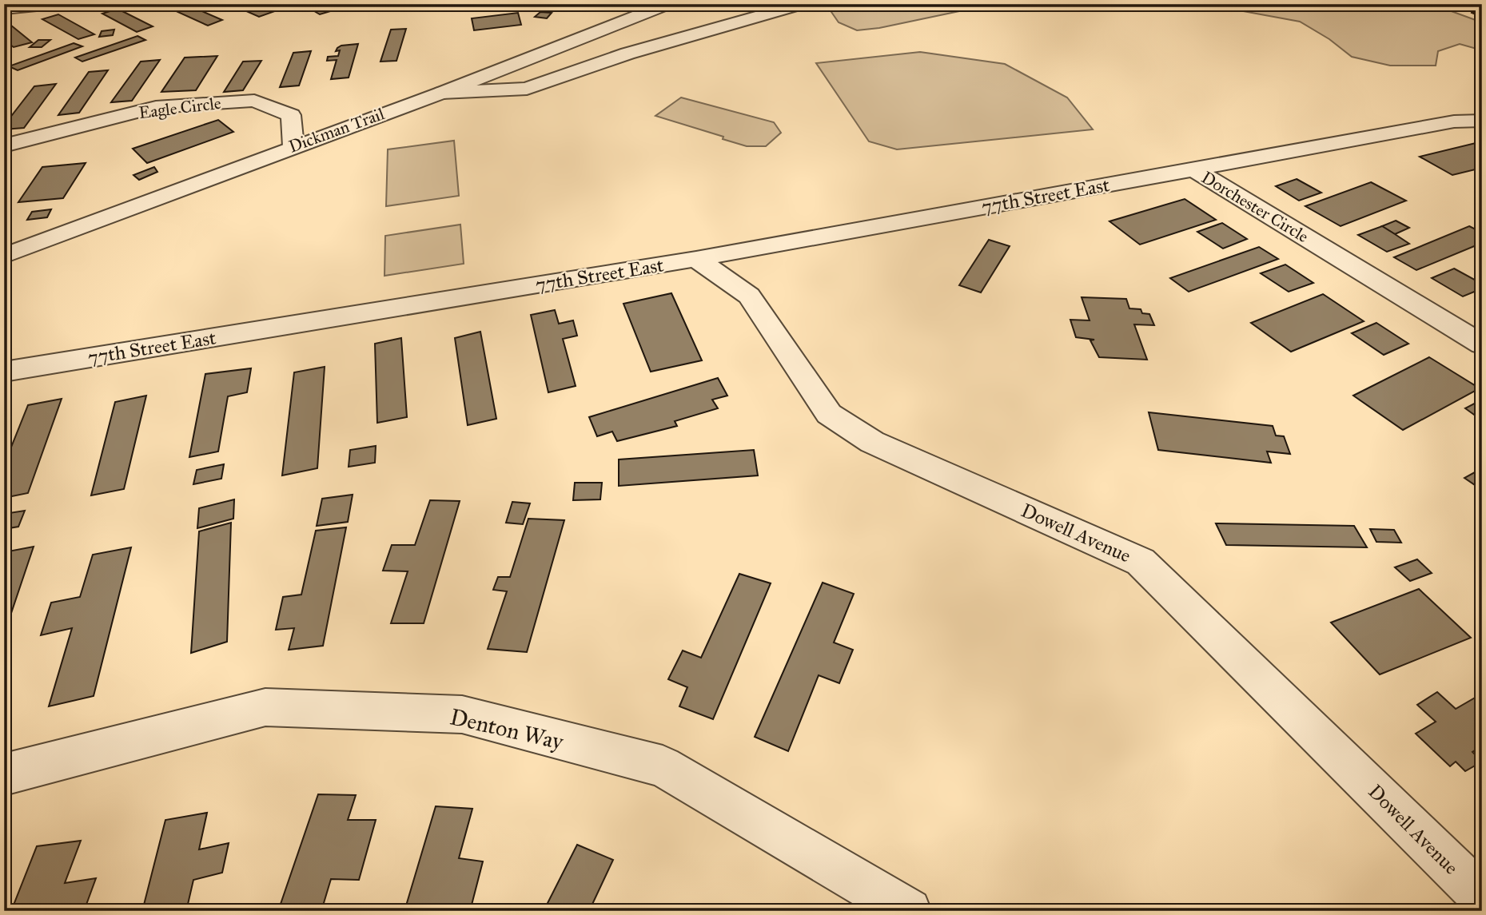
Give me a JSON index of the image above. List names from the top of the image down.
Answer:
{
  "streets": {
    "street": [
      "Eagle Circle",
      "Dickman Trail",
      "77th Street East",
      "Dorchester Circle",
      "Dowell Avenue",
      "Denton Way"
    ]
  },
  "crossings": [
    ["Eagle Circle", "Dickman Trail"],
    ["77th Street East", "Dorchester Circle"],
    ["77th Street East", "Dowell Avenue"]
  ]
}
